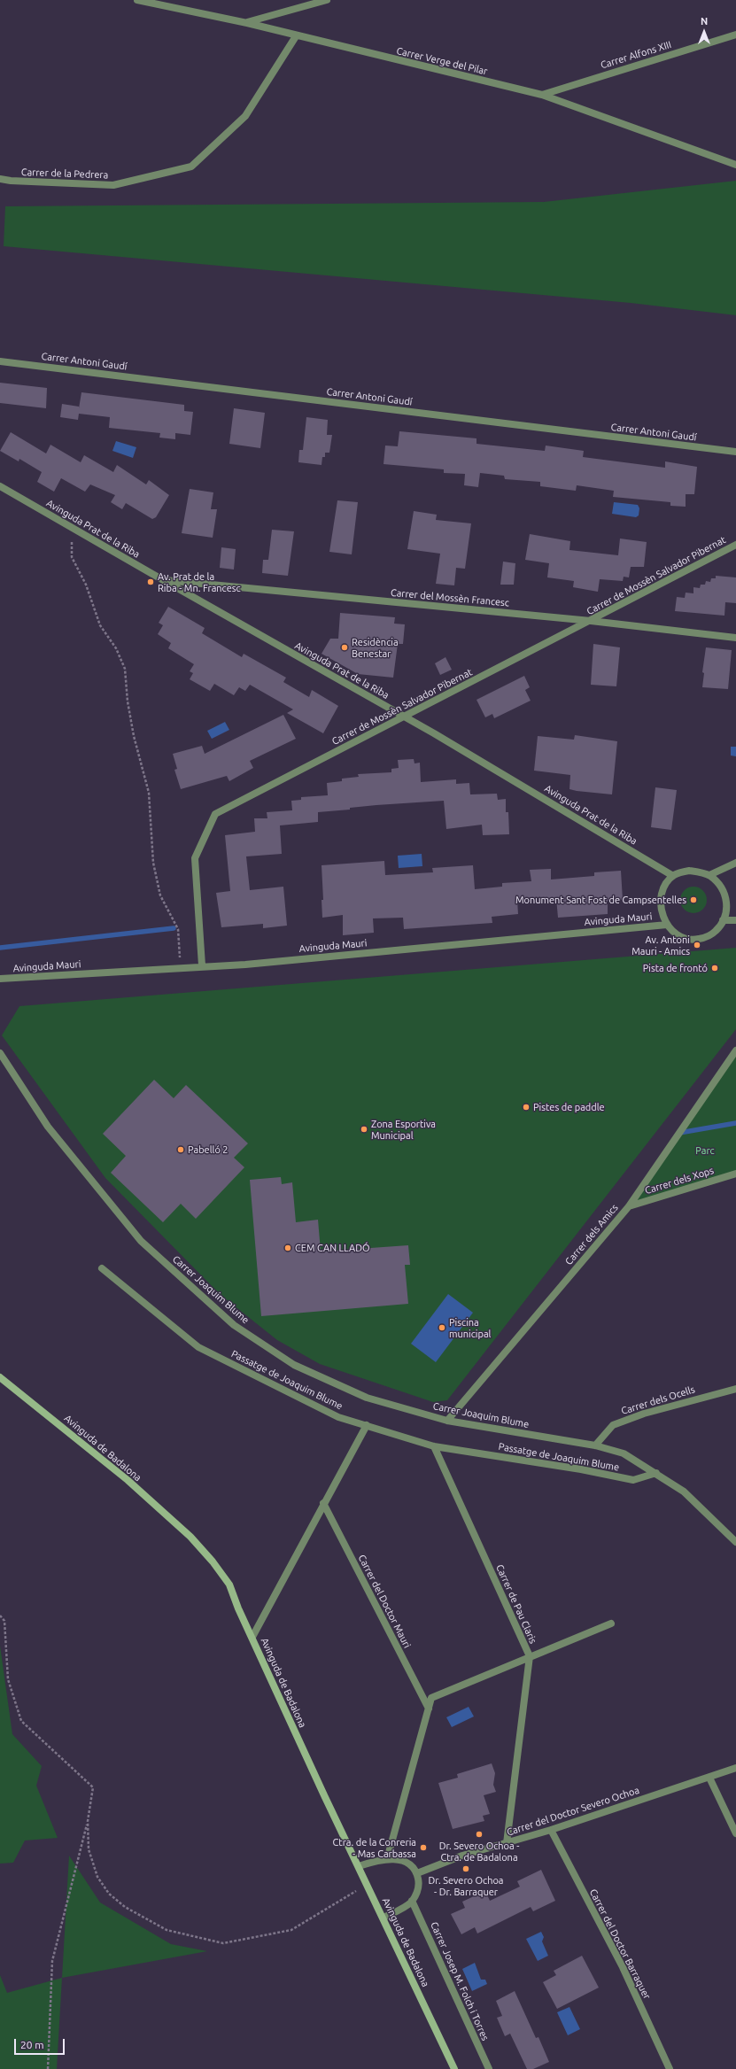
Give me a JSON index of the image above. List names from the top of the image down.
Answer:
{
  "streets": {
    "street": [
      "Carrer Alfons XIII",
      "Carrer Verge del Pilar",
      "Carrer de la Pedrera",
      "Carrer Antoni Gaudí",
      "Avinguda Prat de la Riba",
      "Carrer de Mossèn Salvador Pibernat",
      "Carrer del Mossèn Francesc",
      "Avinguda Mauri",
      "Carrer dels Xops",
      "Carrer dels Amics",
      "Carrer Joaquim Blume",
      "Passatge de Joaquim Blume",
      "Carrer dels Ocells",
      "Avinguda de Badalona",
      "Carrer del Doctor Mauri",
      "Carrer de Pau Claris",
      "Carrer del Doctor Severo Ochoa",
      "Carrer del Doctor Barraquer",
      "Carrer Josep M. Folch i Torres"
    ]
  },
  "crossings": [
    ["Carrer Alfons XIII", "Carrer Verge del Pilar"],
    ["Carrer Verge del Pilar", "Carrer de la Pedrera"],
    ["Avinguda Prat de la Riba", "Carrer de Mossèn Salvador Pibernat"],
    ["Avinguda Prat de la Riba", "Carrer del Mossèn Francesc"],
    ["Avinguda Prat de la Riba", "Avinguda Mauri"],
    ["Carrer de Mossèn Salvador Pibernat", "Carrer del Mossèn Francesc"],
    ["Carrer de Mossèn Salvador Pibernat", "Avinguda Mauri"],
    ["Carrer dels Xops", "Carrer dels Amics"],
    ["Carrer dels Amics", "Carrer Joaquim Blume"],
    ["Carrer Joaquim Blume", "Passatge de Joaquim Blume"],
    ["Carrer Joaquim Blume", "Carrer dels Ocells"],
    ["Passatge de Joaquim Blume", "Carrer de Pau Claris"],
    ["Carrer de Pau Claris", "Carrer del Doctor Severo Ochoa"],
    ["Carrer del Doctor Severo Ochoa", "Carrer del Doctor Barraquer"]
  ],
  "parks": ["Parc"],
  "places": [
    "Av. Prat de la Riba - Mn. Francesc",
    "Residència Benestar",
    "Monument Sant Fost de Campsentelles",
    "Av. Antoni Mauri - Amics",
    "Pista de frontó",
    "Pistes de paddle",
    "Zona Esportiva Municipal",
    "Pabelló 2",
    "CEM CAN LLADÓ",
    "Piscina municipal",
    "Dr. Severo Ochoa - Ctra. de Badalona",
    "Ctra. de la Conreria - Mas Carbassa",
    "Dr. Severo Ochoa - Dr. Barraquer"
  ],
  "scale_bar": "20 m",
  "north": "top"
}
